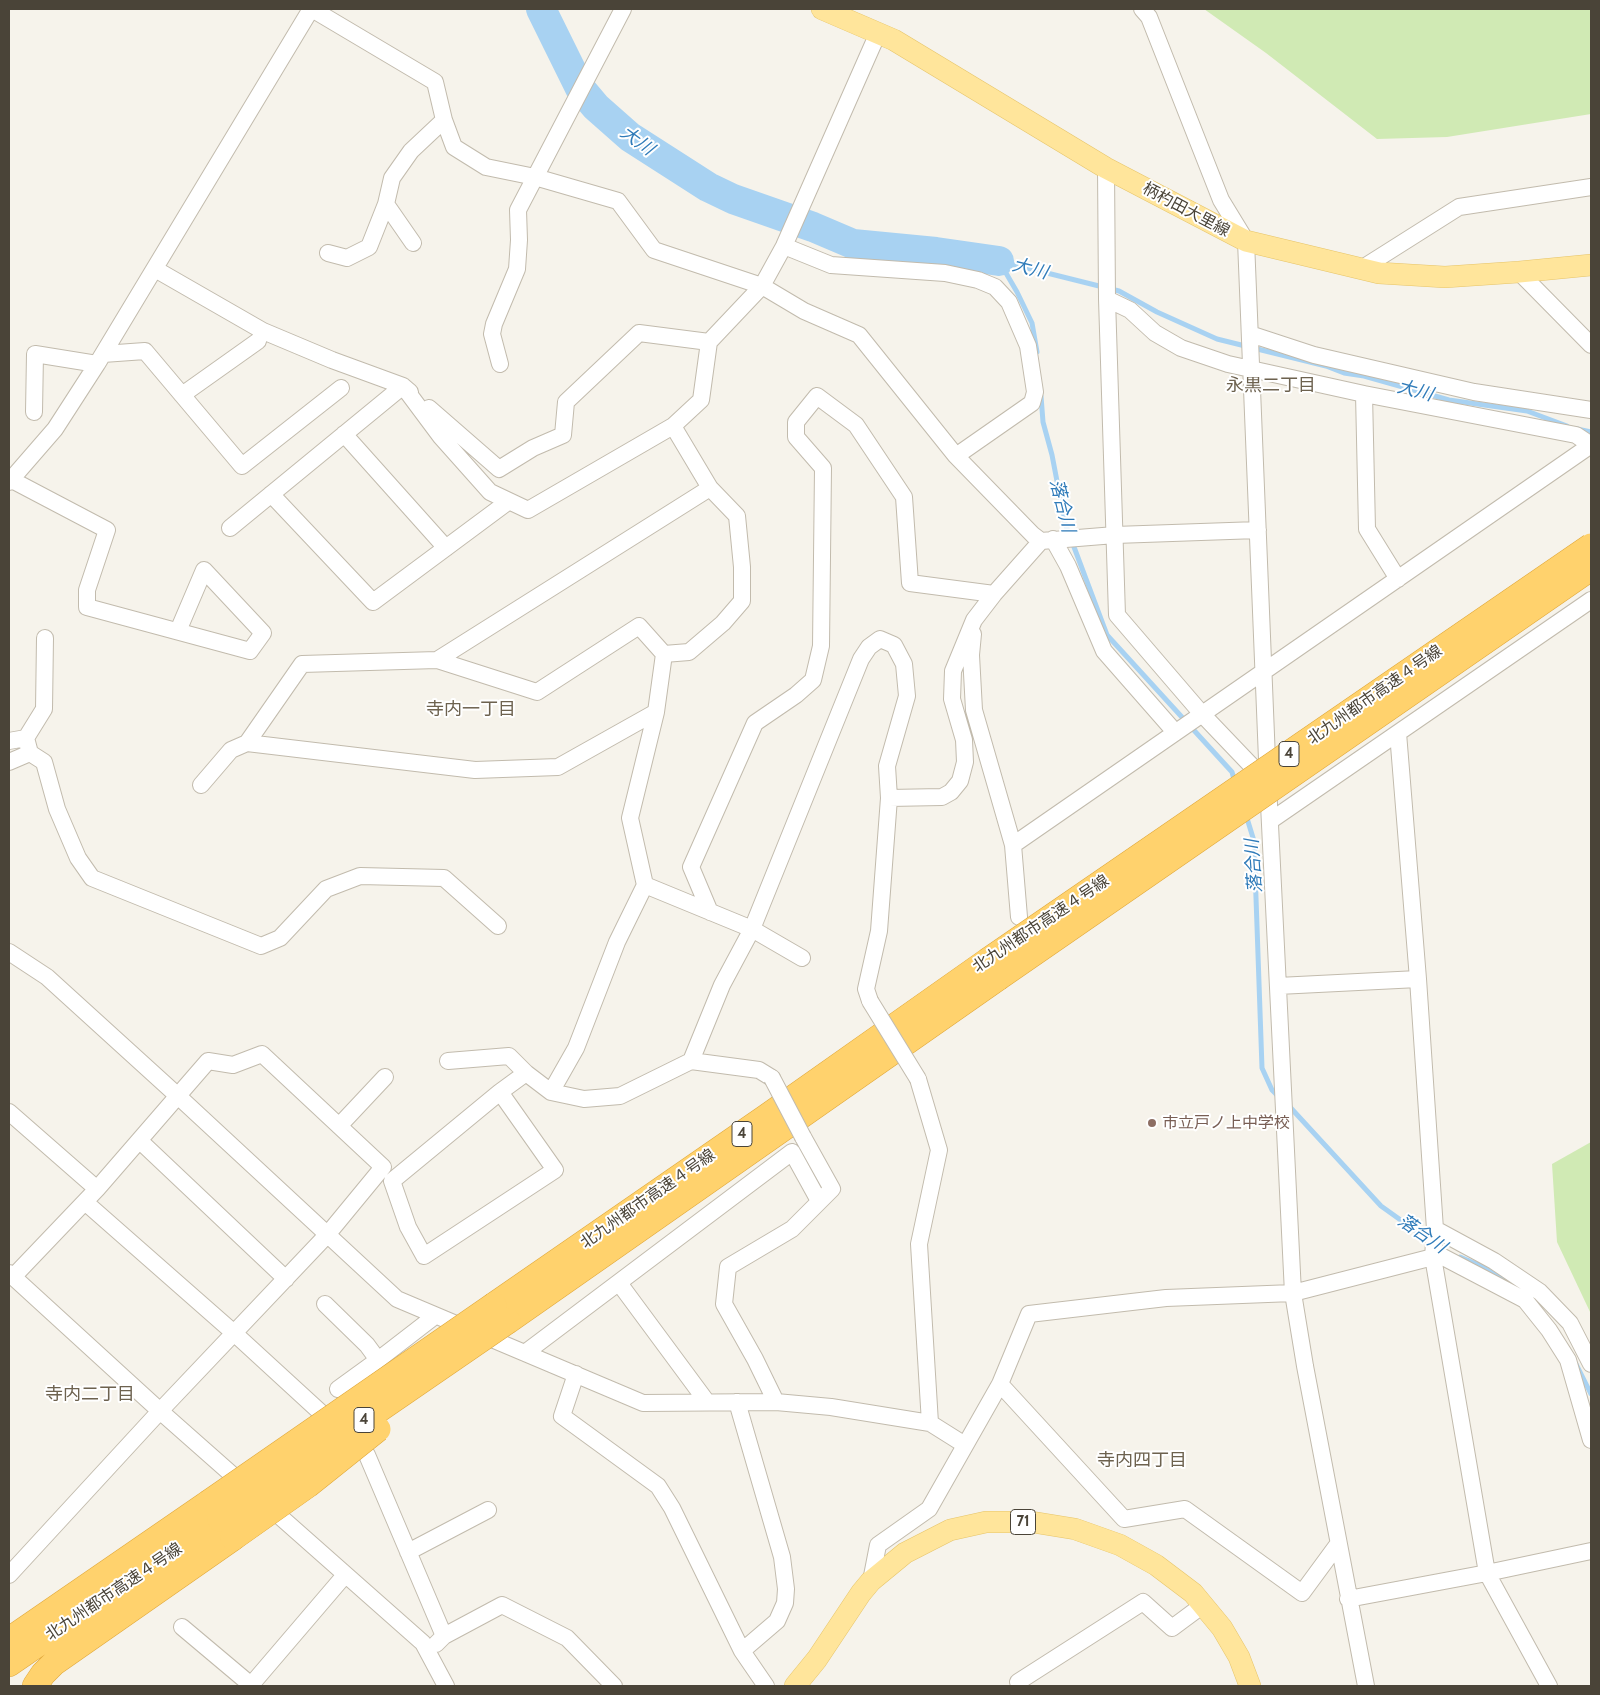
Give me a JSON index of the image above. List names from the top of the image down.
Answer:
{
  "streets": {
    "highway": ["北九州都市高速４号線", "4"],
    "main road": ["柄杓田大里線", "71"]
  },
  "crossings": [
    ["北九州都市高速４号線", "4"]
  ],
  "districts": [
    "永黒二丁目",
    "寺内一丁目",
    "寺内二丁目",
    "寺内四丁目"
  ],
  "water": ["大川", "落合川"],
  "places": ["市立戸ノ上中学校"]
}
